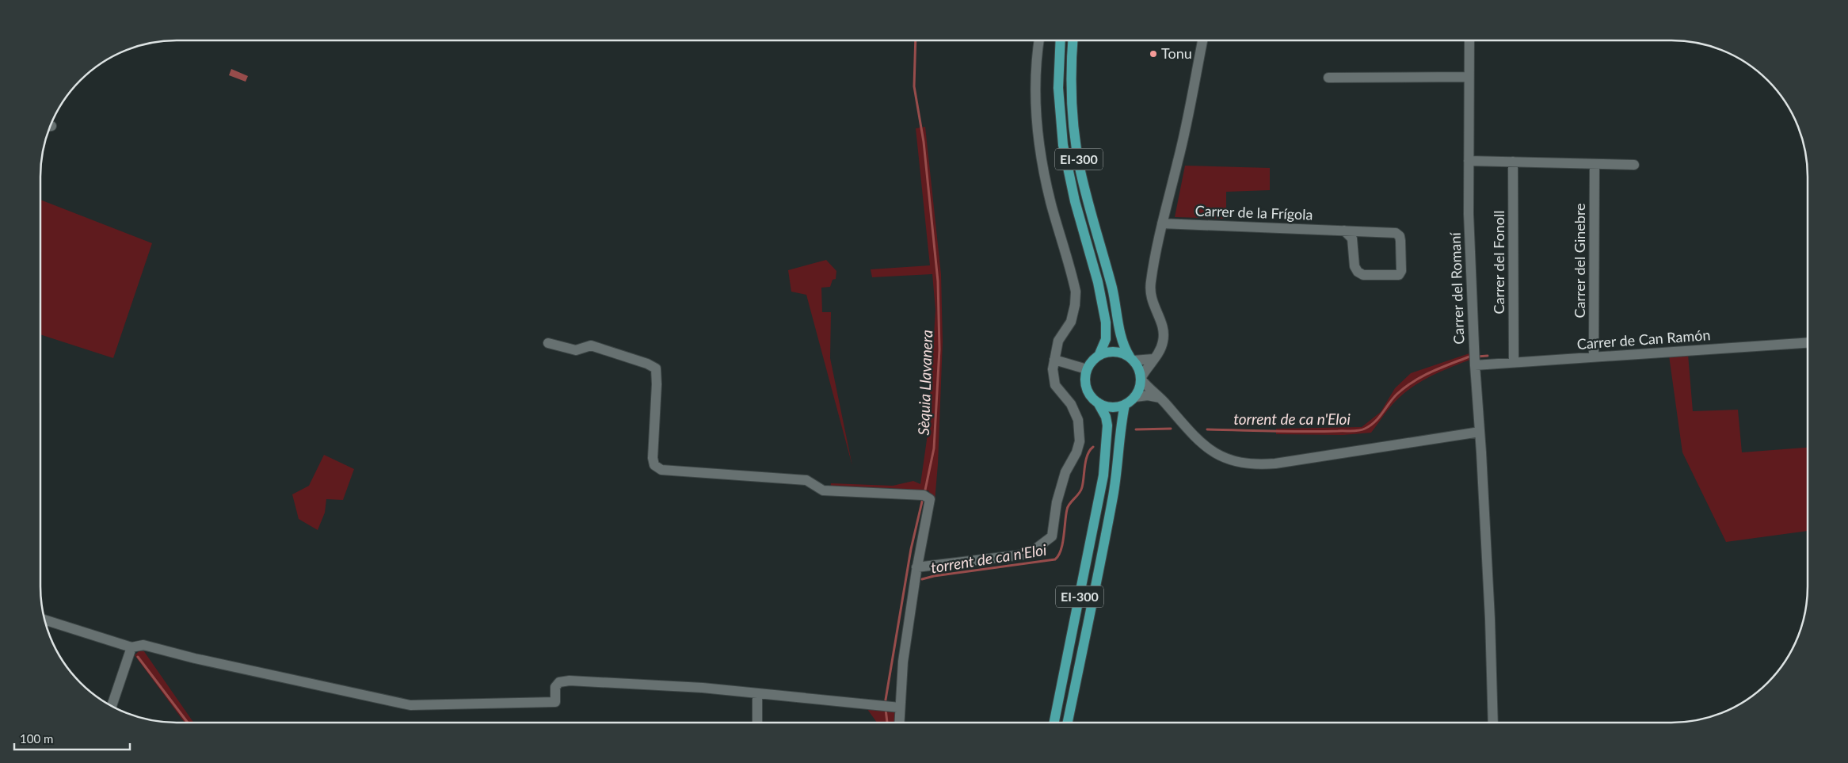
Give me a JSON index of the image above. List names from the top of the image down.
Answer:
{
  "streets": {
    "main road": ["EI-300"],
    "street": [
      "Carrer de la Frígola",
      "Carrer del Ginebre",
      "Carrer del Fonoll",
      "Carrer del Romaní",
      "Carrer de Can Ramón"
    ]
  },
  "crossings": [
    ["Carrer del Ginebre", "Carrer de Can Ramón"],
    ["Carrer del Fonoll", "Carrer de Can Ramón"],
    ["Carrer del Romaní", "Carrer de Can Ramón"]
  ],
  "water": ["Sèquia Llavanera", "torrent de ca n'Eloi"],
  "places": ["Tonu"],
  "scale_bar": "100 m"
}
